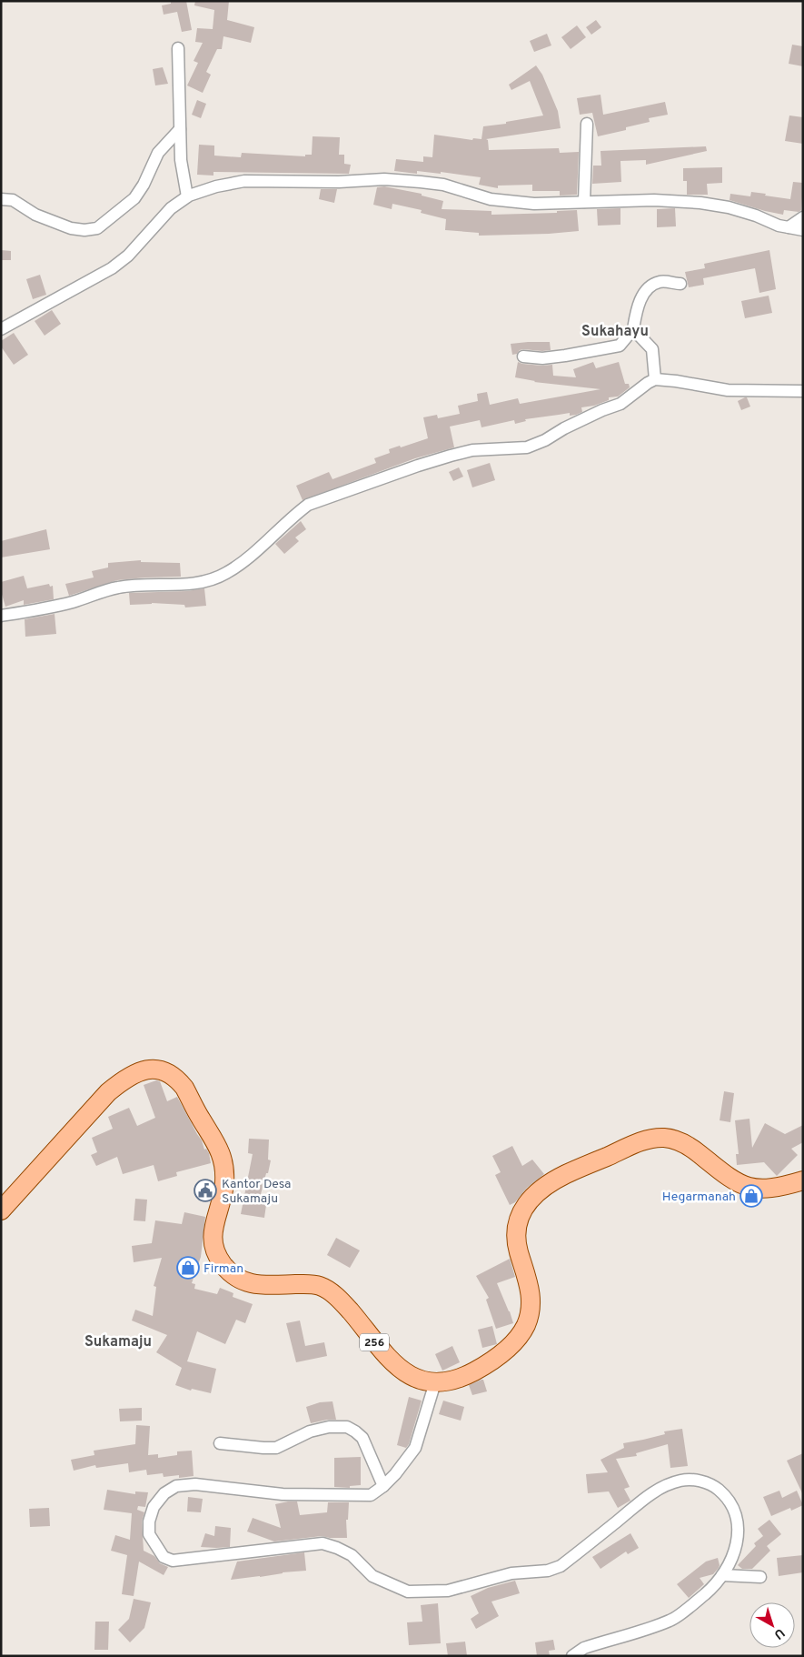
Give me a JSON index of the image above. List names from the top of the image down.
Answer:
{
  "streets": {
    "main road": ["256"]
  },
  "districts": ["Sukahayu", "Sukamaju"],
  "places": {
    "public building": ["Kantor Desa Sukamaju"],
    "shop": ["Hegarmanah", "Firman"]
  },
  "north": "bottom right"
}
